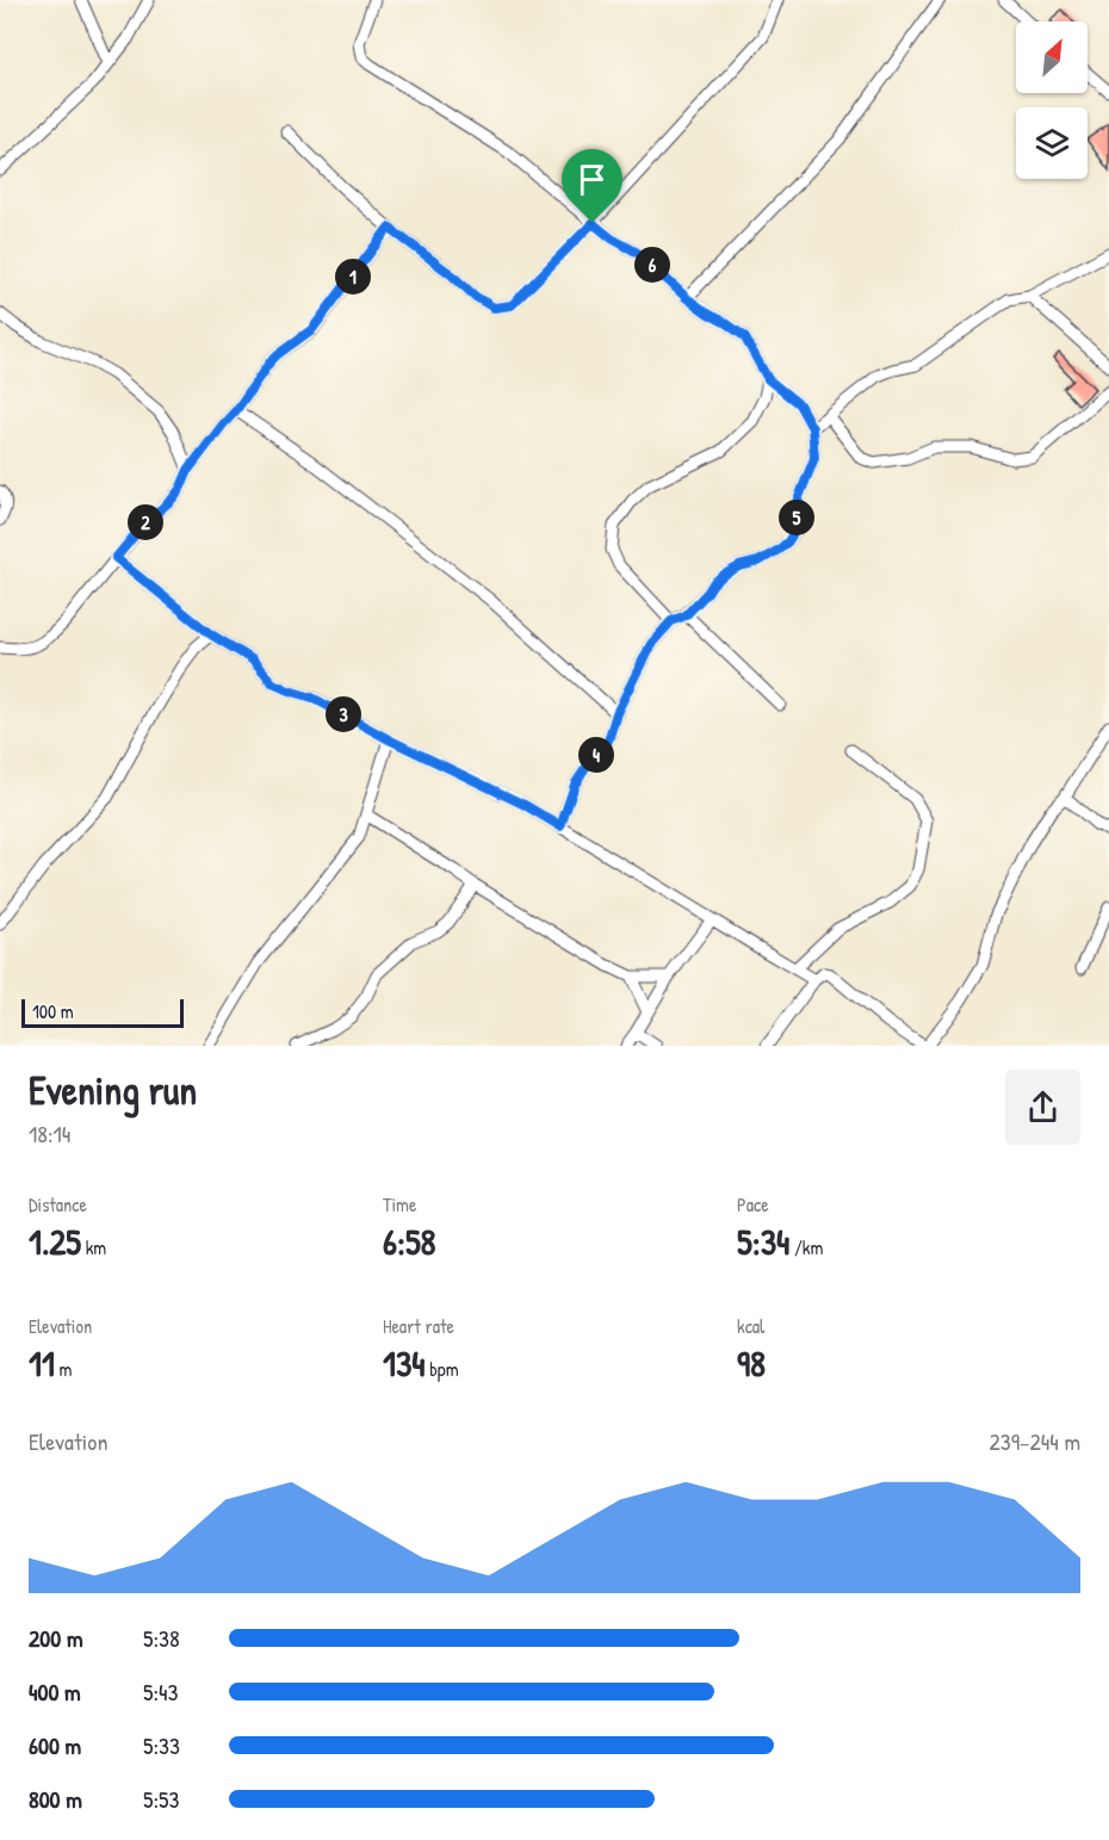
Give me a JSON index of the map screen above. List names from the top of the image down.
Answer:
{
  "scale_bar": "100 m",
  "north": "top right",
  "page": {
    "pins": [
      "6",
      "1",
      "5",
      "2",
      "3",
      "4"
    ],
    "scale": "100 m",
    "heading": ["Evening run", "18:14"],
    "stats": [
      ["Distance", "1.25 km"],
      ["Time", "6:58"],
      ["Pace", "5:34 /km"],
      ["Elevation", "11 m"],
      ["Heart rate", "134 bpm"],
      ["kcal", "98"]
    ],
    "chart": ["Elevation", "239–244 m"],
    "list": [
      {
        "name": "200 m",
        "note": "5:38"
      },
      {
        "name": "400 m",
        "note": "5:43"
      },
      {
        "name": "600 m",
        "note": "5:33"
      },
      {
        "name": "800 m",
        "note": "5:53"
      }
    ]
  }
}
